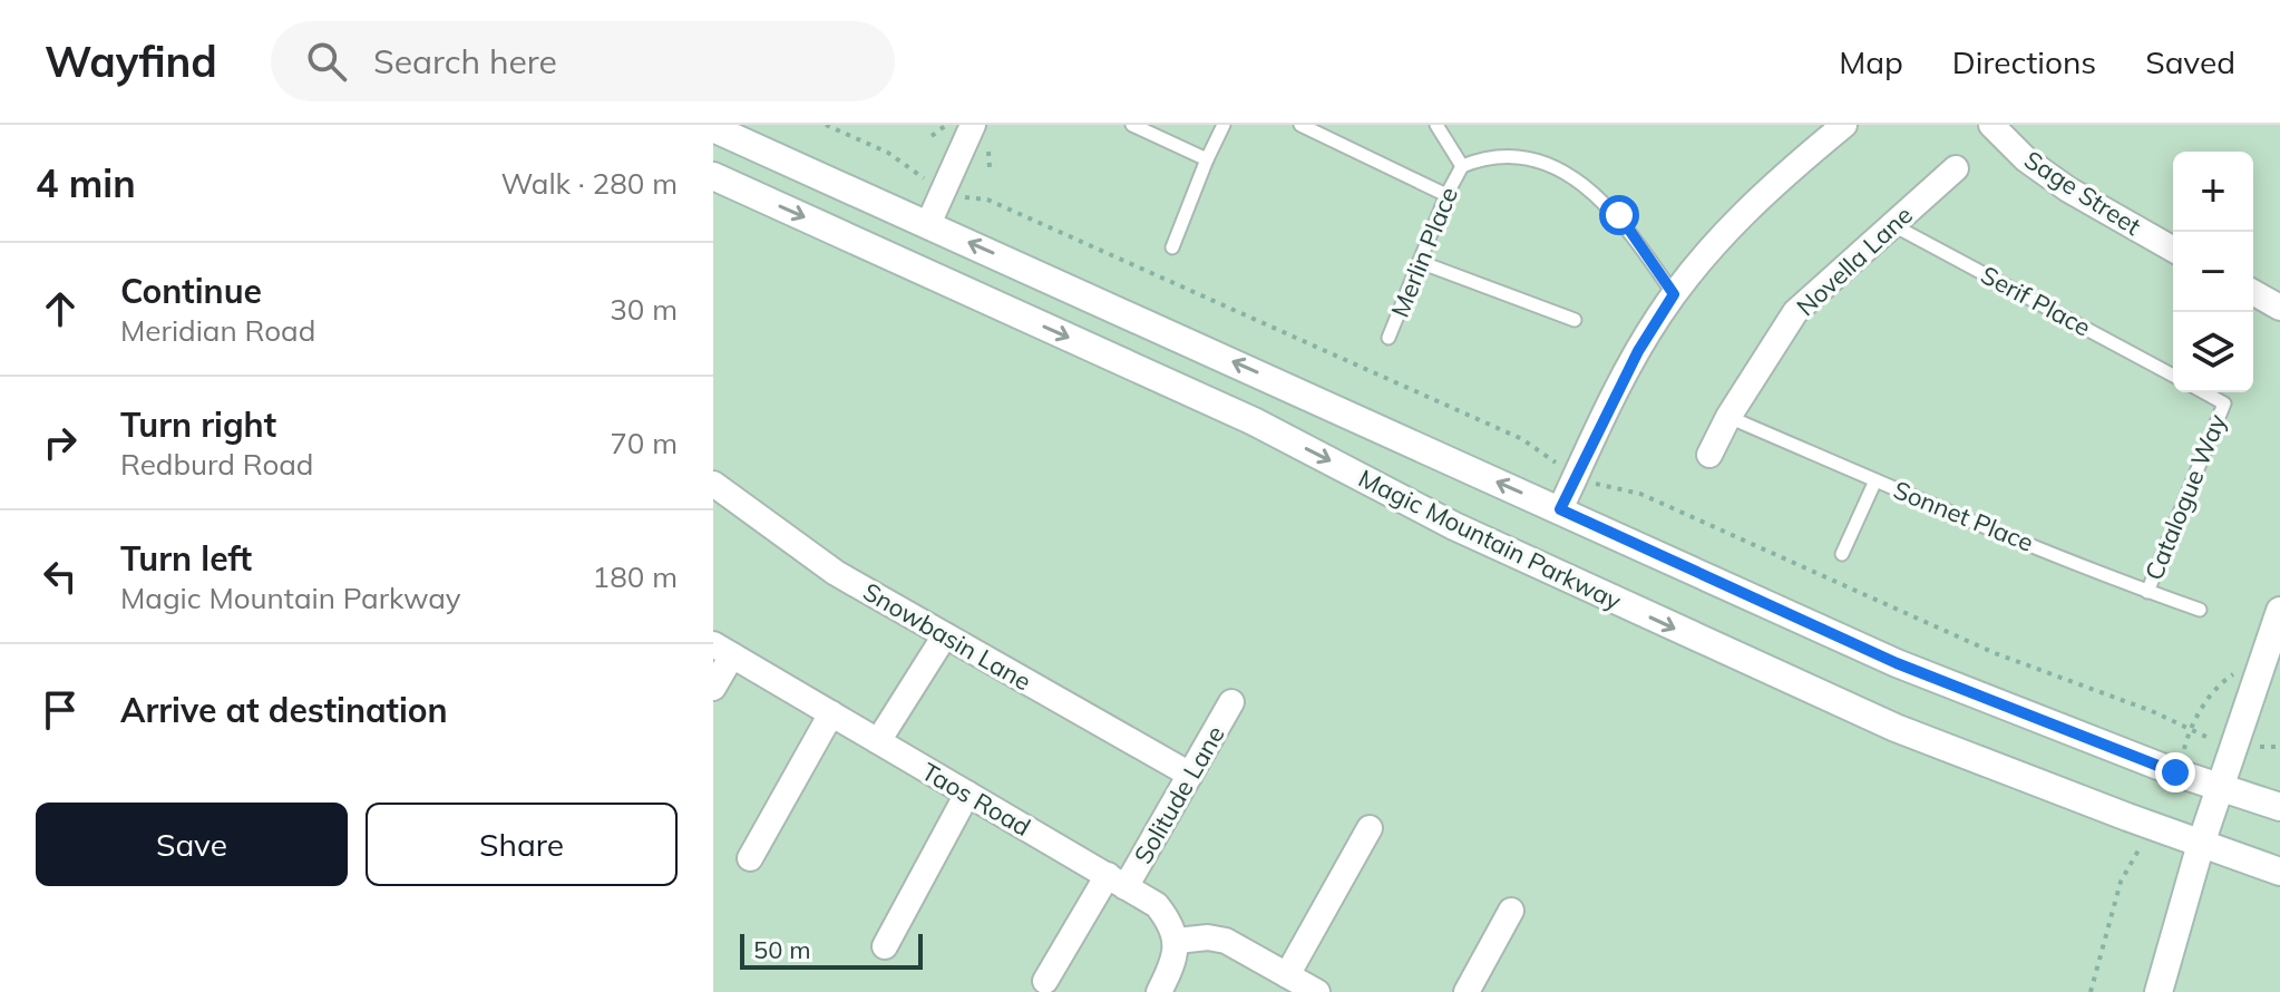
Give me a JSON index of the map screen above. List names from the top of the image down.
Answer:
{
  "streets": {
    "street": [
      "Sage Street",
      "Novella Lane",
      "Magic Mountain Parkway",
      "Snowbasin Lane",
      "Solitude Lane",
      "Taos Road"
    ],
    "lane": [
      "Merlin Place",
      "Serif Place",
      "Catalogue Way",
      "Sonnet Place"
    ]
  },
  "crossings": [
    ["Novella Lane", "Serif Place"],
    ["Novella Lane", "Sonnet Place"],
    ["Catalogue Way", "Sonnet Place"],
    ["Snowbasin Lane", "Solitude Lane"],
    ["Solitude Lane", "Taos Road"]
  ],
  "scale_bar": "50 m",
  "page": {
    "header": "Wayfind",
    "search": "Search here",
    "nav": ["Map", "Directions", "Saved"],
    "heading": ["4 min", "Walk · 280 m"],
    "map_buttons": ["+", "−"],
    "list": [
      ["Continue", "Meridian Road", "30 m"],
      ["Turn right", "Redburd Road", "70 m"],
      ["Turn left", "Magic Mountain Parkway", "180 m"],
      "Arrive at destination"
    ],
    "buttons": ["Save", "Share"],
    "scale": "50 m"
  }
}
